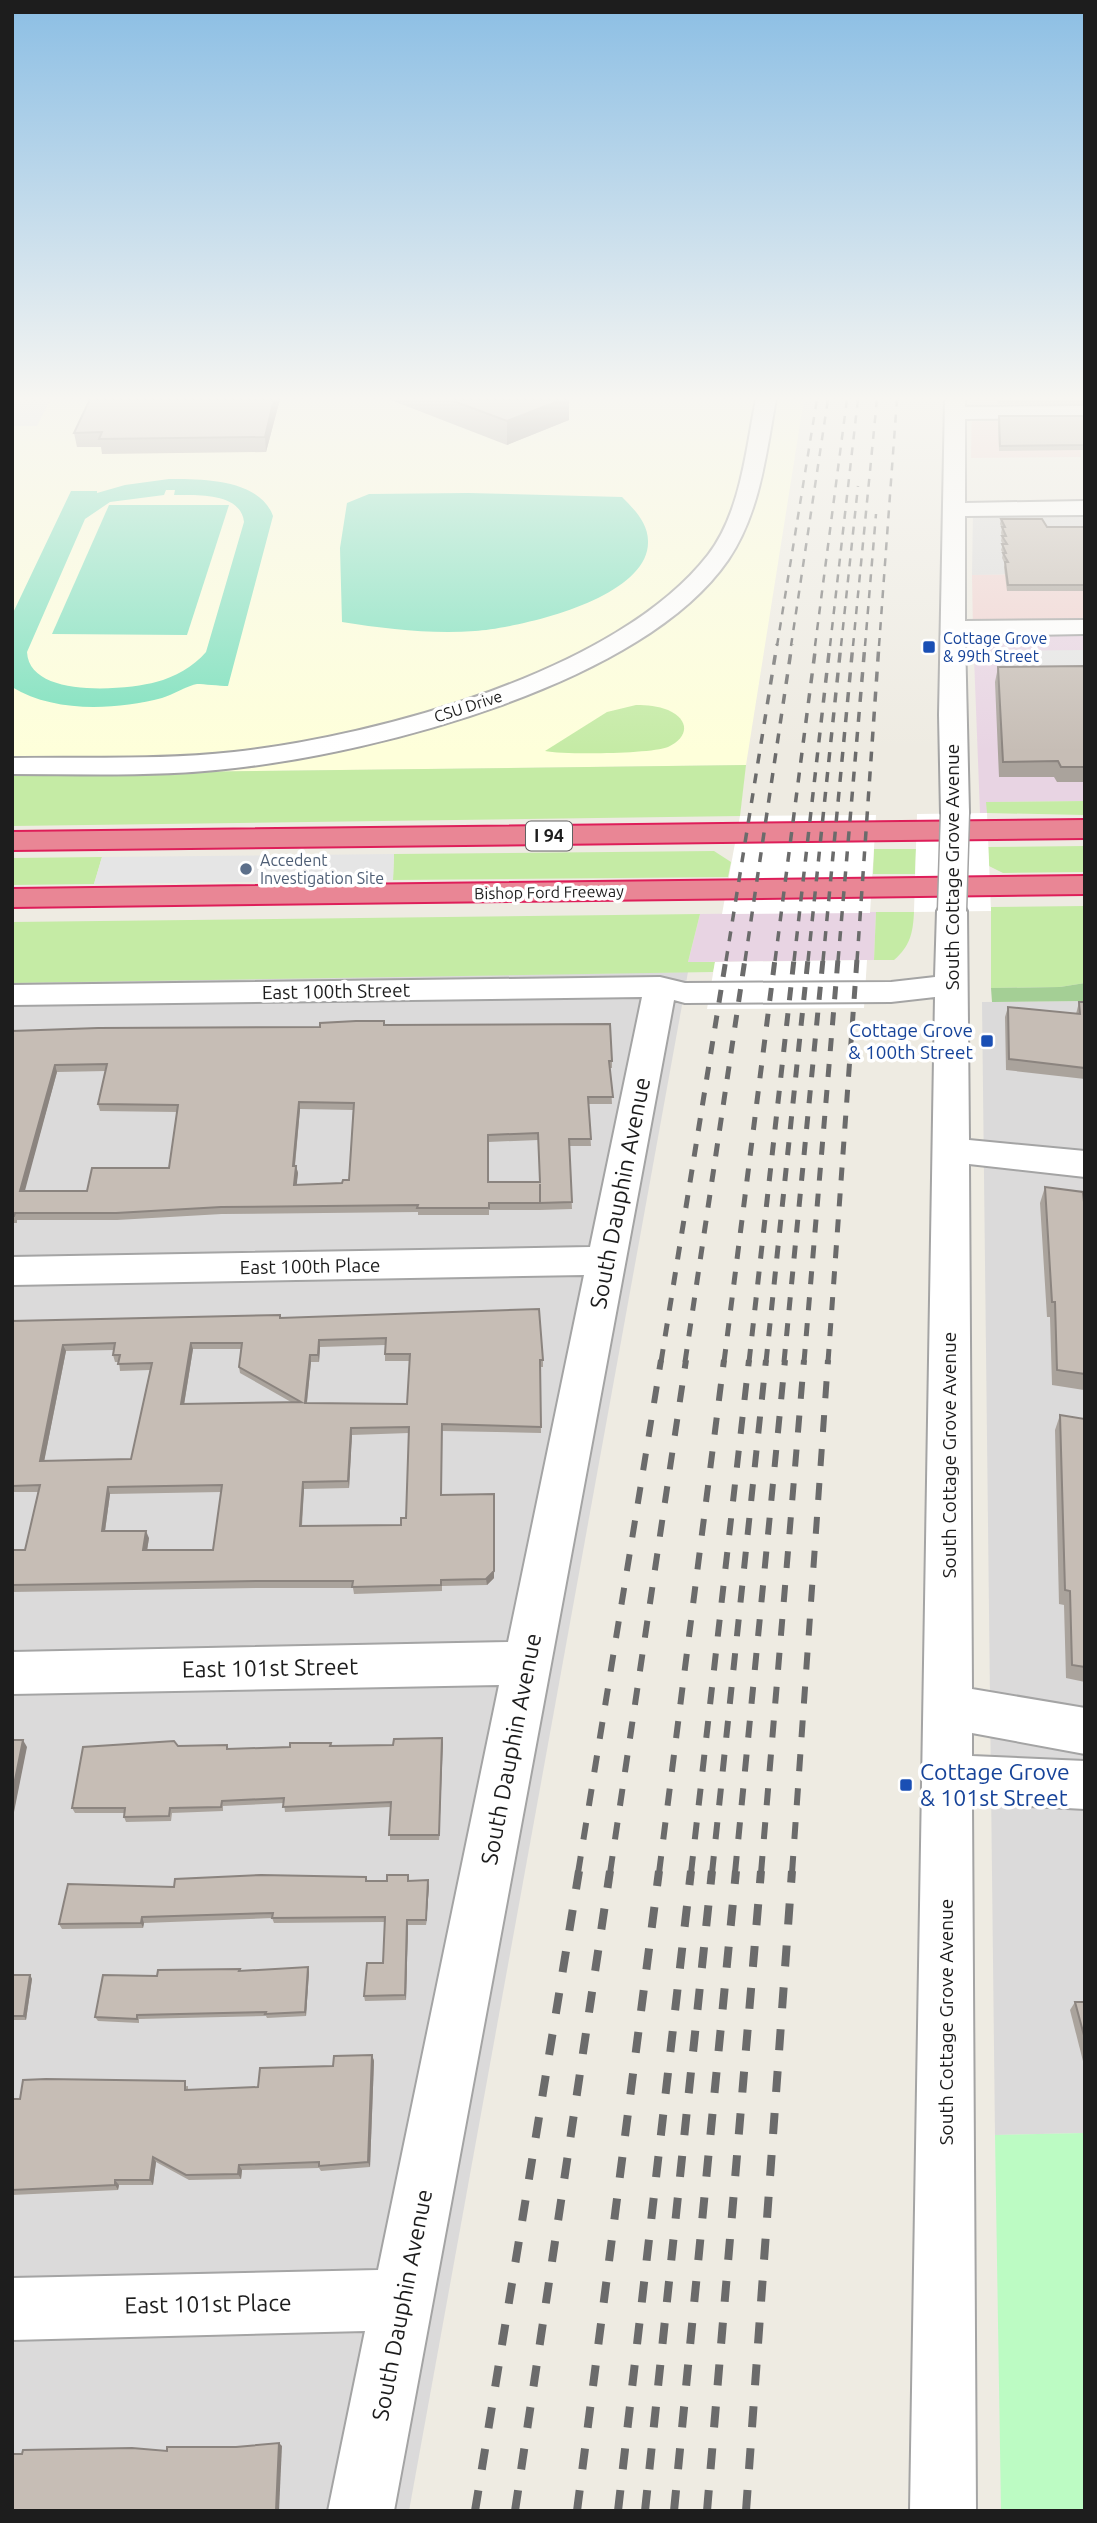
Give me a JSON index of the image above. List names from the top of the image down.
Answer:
{
  "streets": {
    "highway": ["I 94", "Bishop Ford Freeway"],
    "street": [
      "CSU Drive",
      "South Cottage Grove Avenue",
      "East 100th Street",
      "South Dauphin Avenue",
      "East 100th Place",
      "East 101st Street",
      "East 101st Place"
    ]
  },
  "crossings": [
    ["South Cottage Grove Avenue", "East 100th Street"],
    ["East 100th Street", "South Dauphin Avenue"],
    ["South Dauphin Avenue", "East 100th Place"],
    ["South Dauphin Avenue", "East 101st Street"],
    ["South Dauphin Avenue", "East 101st Place"]
  ],
  "places": {
    "transit": ["Cottage Grove & 99th Street", "Cottage Grove & 100th Street", "Cottage Grove & 101st Street"],
    "other": ["Accedent Investigation Site"]
  }
}
